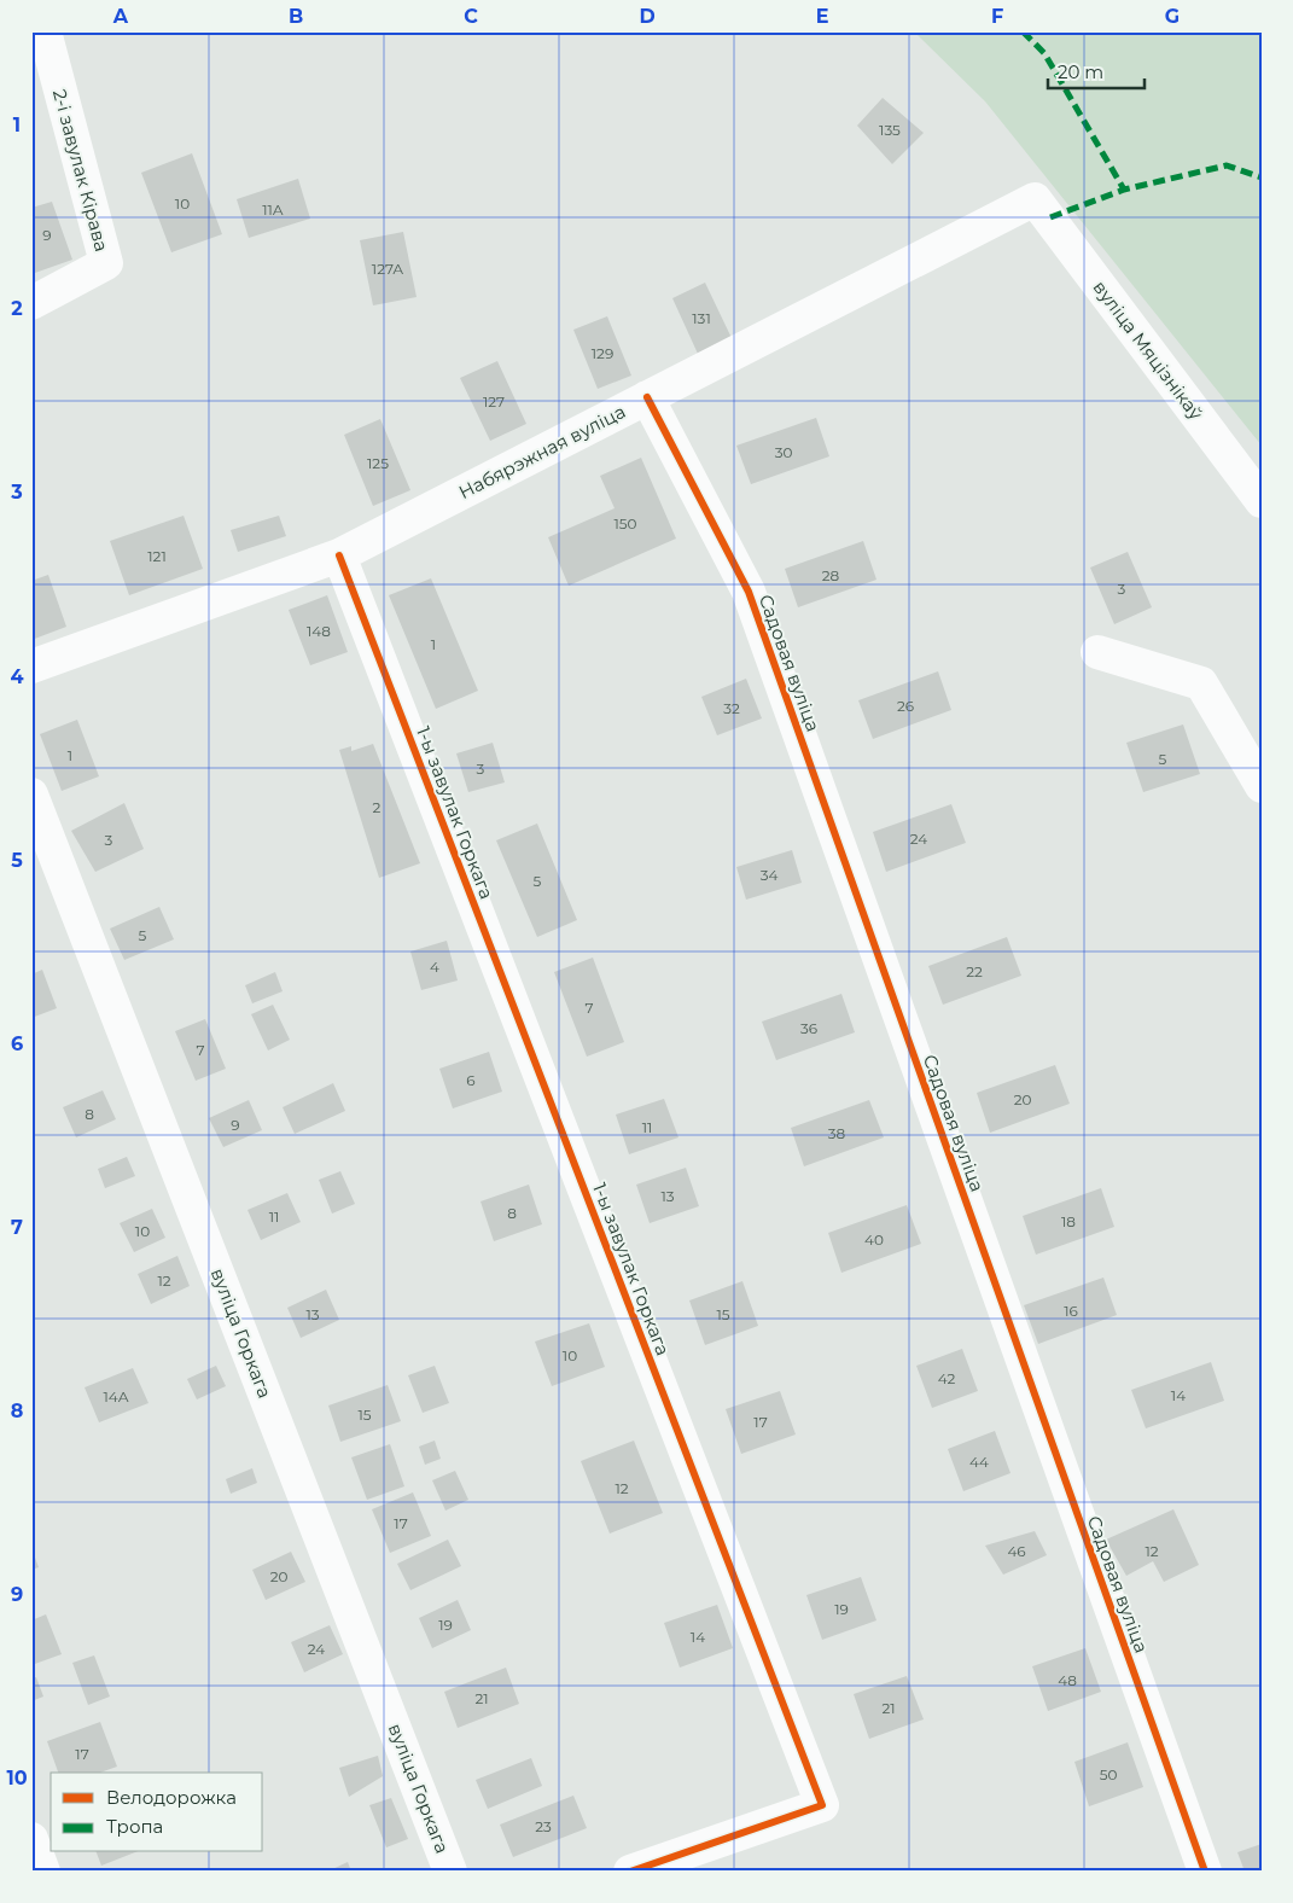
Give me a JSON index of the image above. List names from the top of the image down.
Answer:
{
  "streets": {
    "street": [
      "2-і завулак Кірава",
      "вуліца Мяцізнікаў",
      "Набярэжная вуліца",
      "Садовая вуліца",
      "1-ы завулак Горкага",
      "вуліца Горкага"
    ]
  },
  "crossings": [
    ["вуліца Мяцізнікаў", "Набярэжная вуліца"],
    ["Набярэжная вуліца", "Садовая вуліца"],
    ["Набярэжная вуліца", "1-ы завулак Горкага"]
  ],
  "house_numbers": [
    "135",
    "10",
    "11А",
    "9",
    "127А",
    "131",
    "129",
    "127",
    "30",
    "125",
    "150",
    "121",
    "28",
    "3",
    "148",
    "1",
    "26",
    "32",
    "1",
    "5",
    "3",
    "2",
    "24",
    "3",
    "34",
    "5",
    "5",
    "4",
    "22",
    "7",
    "36",
    "7",
    "6",
    "20",
    "8",
    "9",
    "11",
    "38",
    "13",
    "8",
    "11",
    "18",
    "10",
    "40",
    "12",
    "16",
    "13",
    "15",
    "10",
    "42",
    "14",
    "14А",
    "15",
    "17",
    "44",
    "12",
    "17",
    "46",
    "12",
    "20",
    "19",
    "19",
    "14",
    "24",
    "48",
    "21",
    "21",
    "17",
    "50",
    "23"
  ],
  "legend": ["Велодорожка", "Тропа"],
  "scale_bar": "20 m",
  "grid": {
    "columns": [
      "A",
      "B",
      "C",
      "D",
      "E",
      "F",
      "G"
    ],
    "rows": [
      "1",
      "2",
      "3",
      "4",
      "5",
      "6",
      "7",
      "8",
      "9",
      "10"
    ]
  }
}
